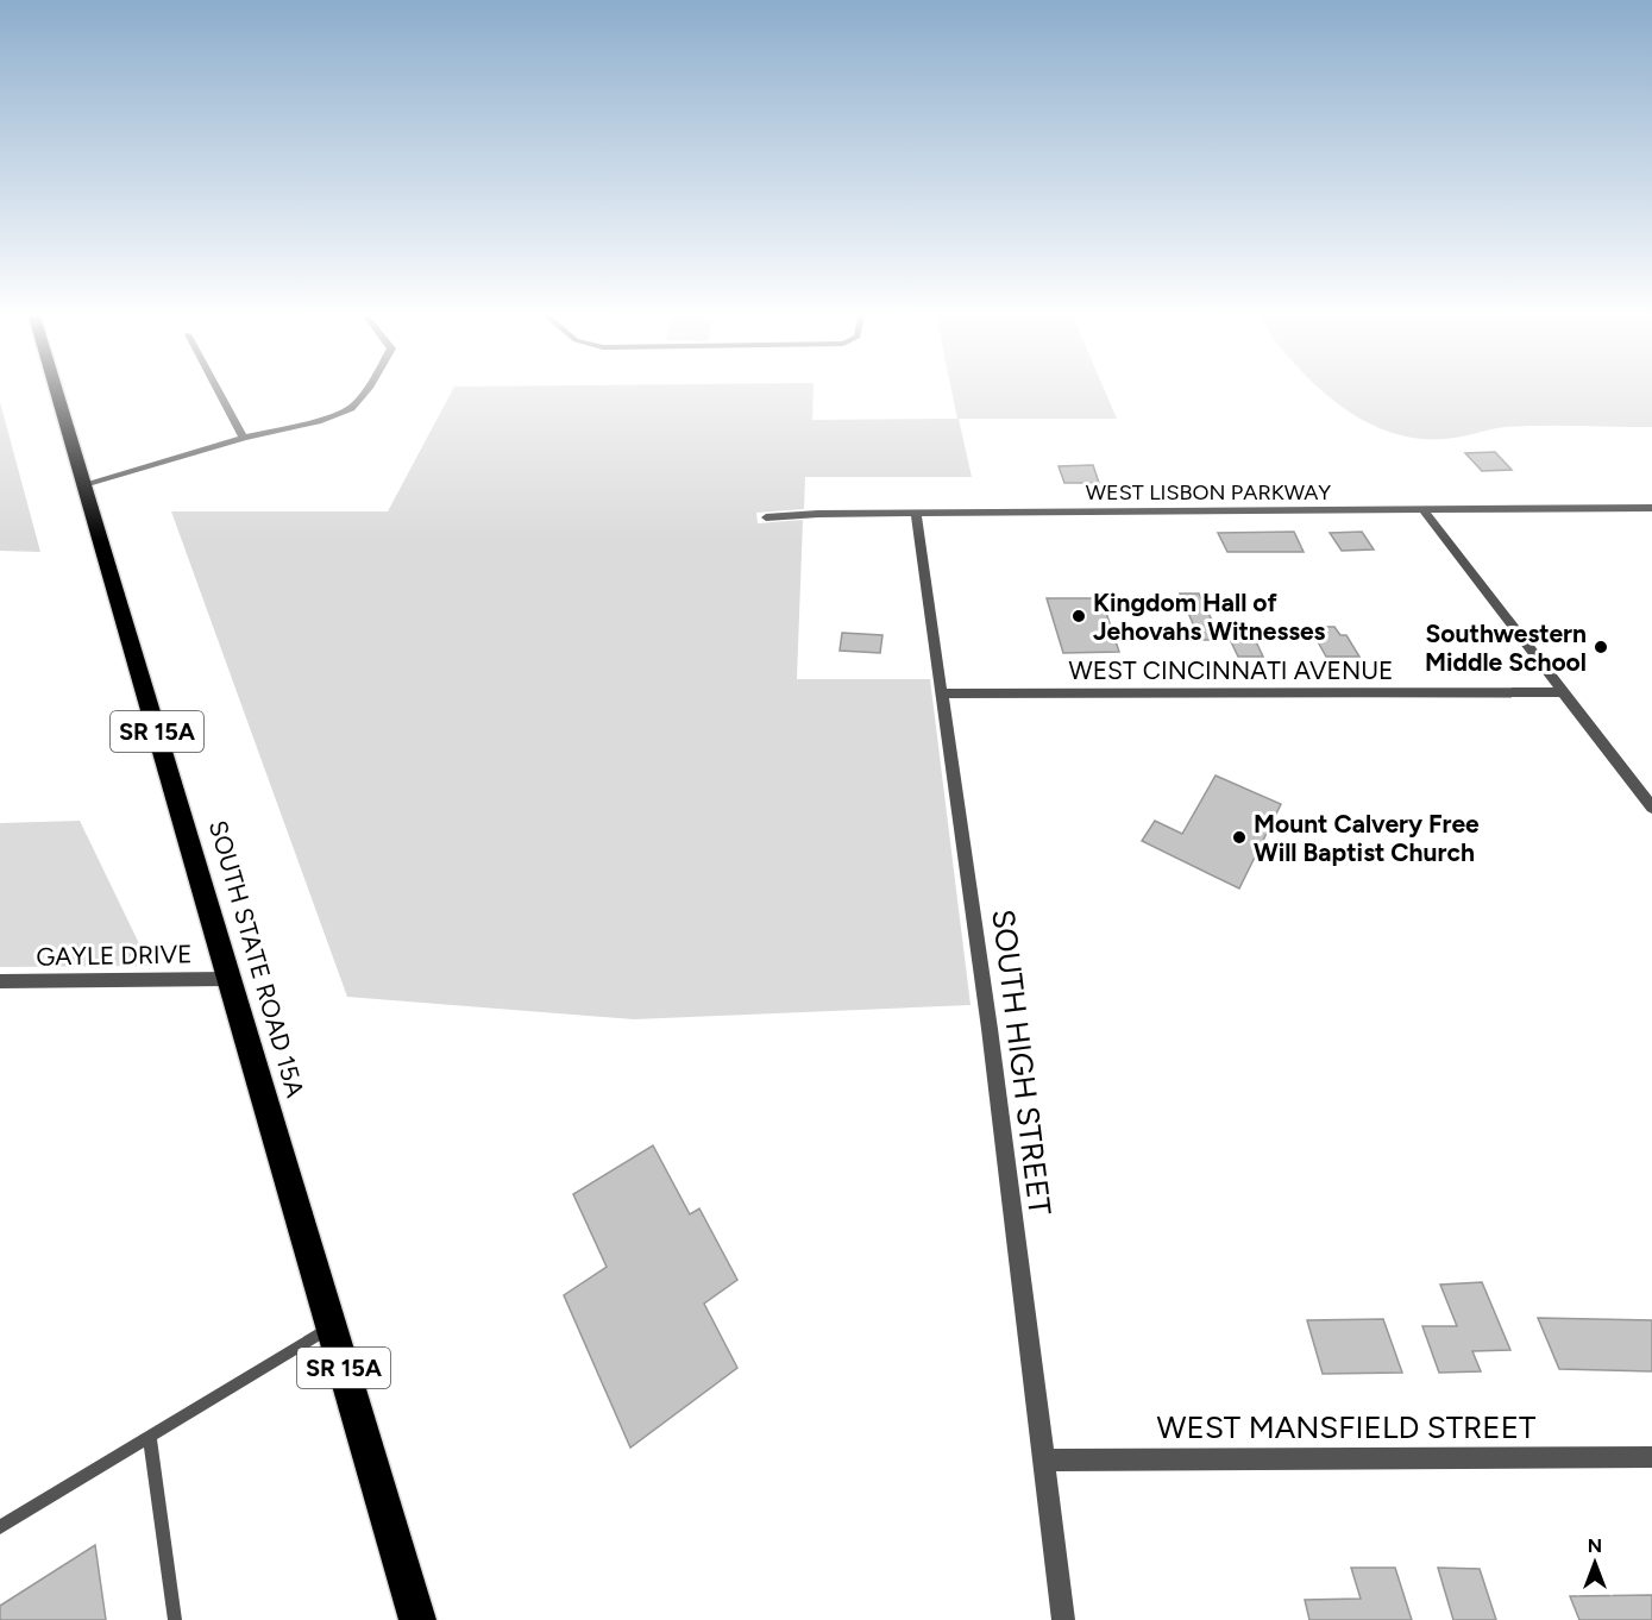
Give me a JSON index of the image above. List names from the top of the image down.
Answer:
{
  "streets": {
    "highway": ["SR 15A", "SOUTH STATE ROAD 15A"],
    "street": [
      "WEST LISBON PARKWAY",
      "WEST CINCINNATI AVENUE",
      "GAYLE DRIVE",
      "SOUTH HIGH STREET",
      "WEST MANSFIELD STREET"
    ]
  },
  "crossings": [
    ["WEST LISBON PARKWAY", "SOUTH HIGH STREET"],
    ["WEST CINCINNATI AVENUE", "SOUTH HIGH STREET"],
    ["GAYLE DRIVE", "SOUTH STATE ROAD 15A"],
    ["SOUTH HIGH STREET", "WEST MANSFIELD STREET"]
  ],
  "places": ["Kingdom Hall of Jehovahs Witnesses", "Southwestern Middle School", "Mount Calvery Free Will Baptist Church"],
  "north": "top"
}
